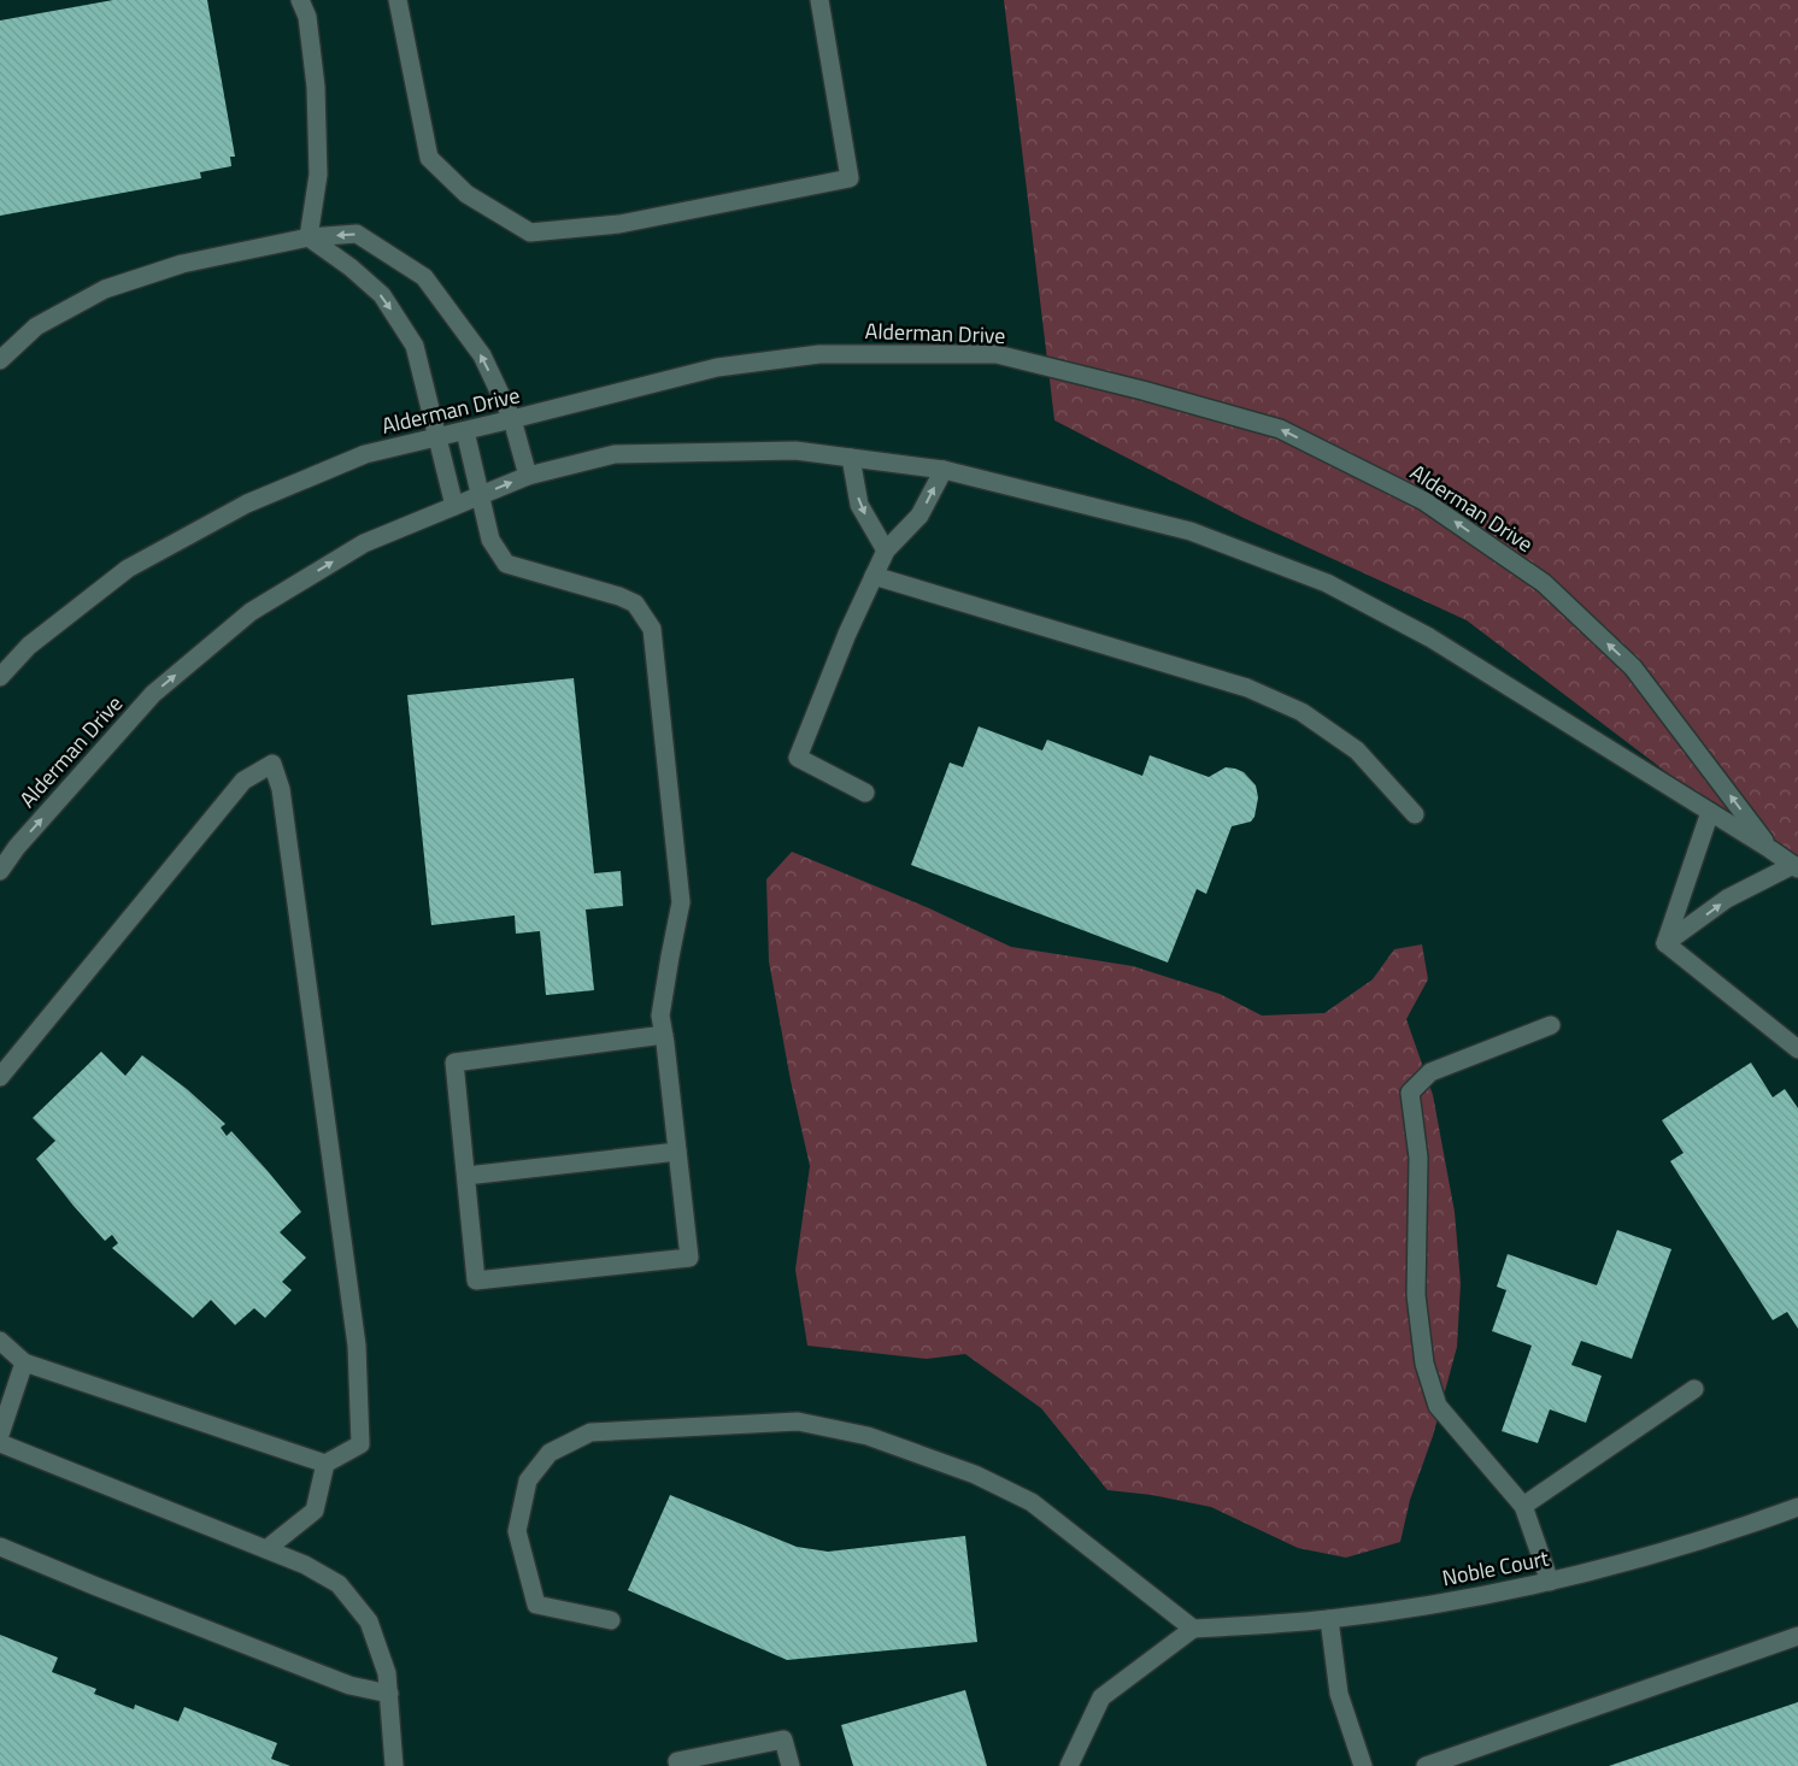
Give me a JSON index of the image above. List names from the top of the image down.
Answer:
{
  "streets": {
    "street": ["Alderman Drive", "Noble Court"]
  }
}
